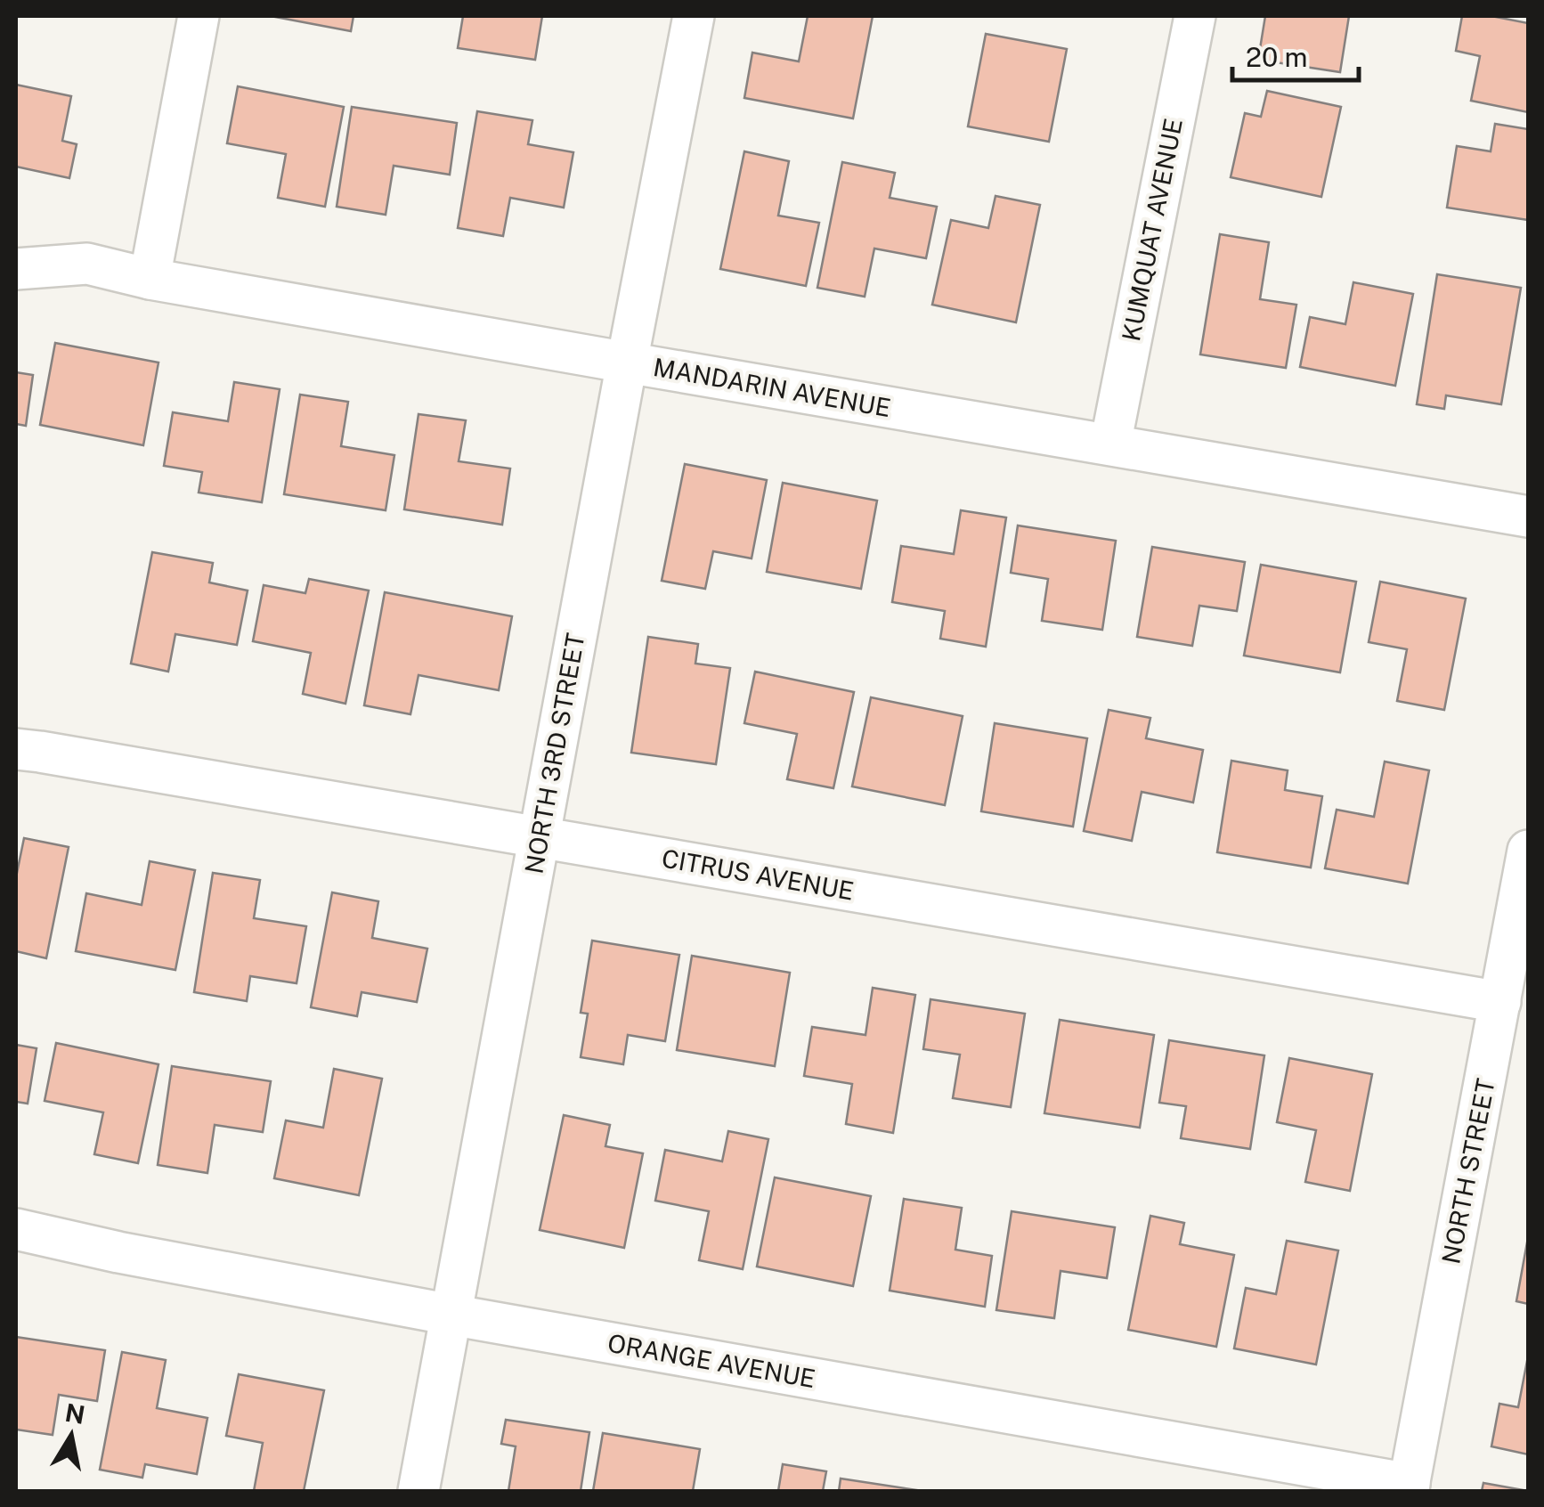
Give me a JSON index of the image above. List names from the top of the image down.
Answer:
{
  "streets": {
    "street": [
      "KUMQUAT AVENUE",
      "MANDARIN AVENUE",
      "NORTH 3RD STREET",
      "CITRUS AVENUE",
      "NORTH STREET",
      "ORANGE AVENUE"
    ]
  },
  "crossings": [
    ["KUMQUAT AVENUE", "MANDARIN AVENUE"],
    ["MANDARIN AVENUE", "NORTH 3RD STREET"],
    ["NORTH 3RD STREET", "CITRUS AVENUE"],
    ["NORTH 3RD STREET", "ORANGE AVENUE"],
    ["CITRUS AVENUE", "NORTH STREET"],
    ["NORTH STREET", "ORANGE AVENUE"]
  ],
  "scale_bar": "20 m",
  "north": "top"
}
